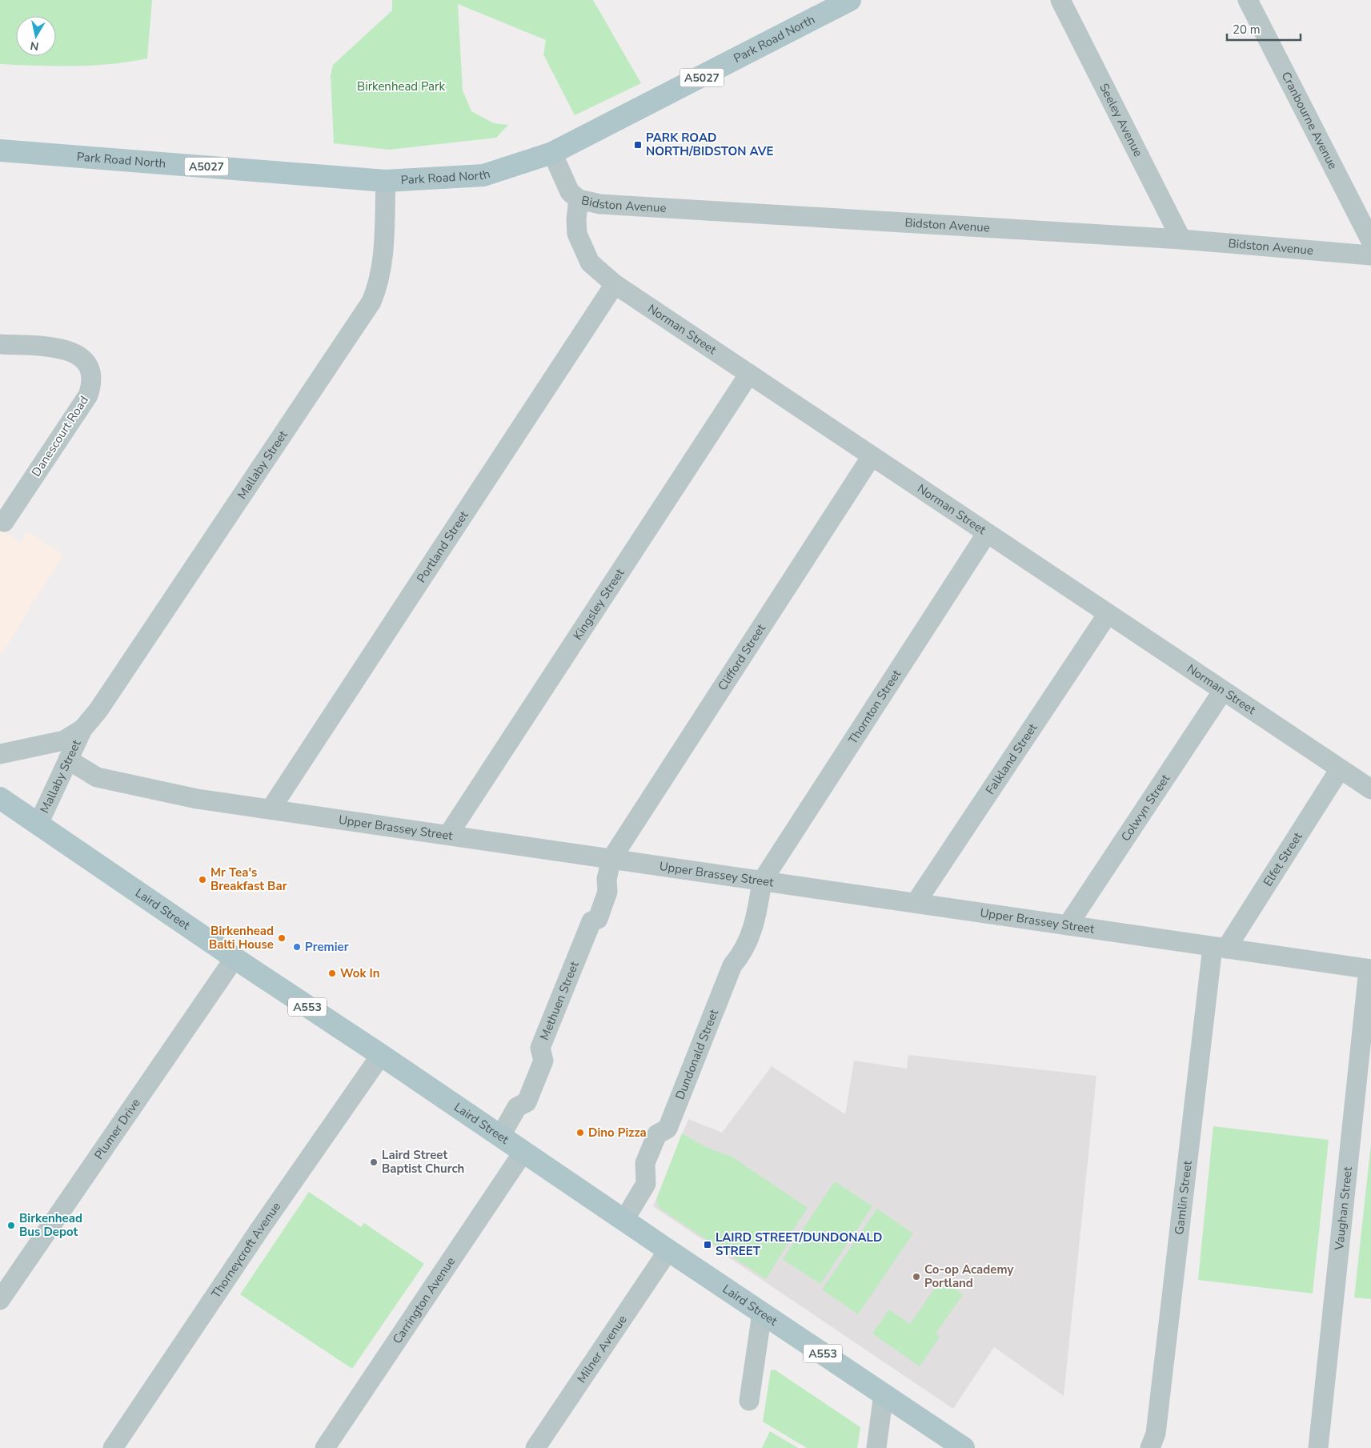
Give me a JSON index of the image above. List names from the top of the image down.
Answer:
{
  "streets": {
    "main road": [
      "Park Road North",
      "A5027",
      "Laird Street",
      "A553"
    ],
    "street": [
      "Seeley Avenue",
      "Cranbourne Avenue",
      "Bidston Avenue",
      "Norman Street",
      "Danescourt Road",
      "Mallaby Street",
      "Portland Street",
      "Kingsley Street",
      "Clifford Street",
      "Thornton Street",
      "Falkland Street",
      "Colwyn Street",
      "Upper Brassey Street",
      "Elfet Street",
      "Methuen Street",
      "Dundonald Street",
      "Plumer Drive",
      "Gamlin Street",
      "Vaughan Street",
      "Thorneycroft Avenue",
      "Carrington Avenue",
      "Milner Avenue"
    ]
  },
  "crossings": [
    ["Park Road North", "Bidston Avenue"],
    ["Park Road North", "Mallaby Street"],
    ["Seeley Avenue", "Bidston Avenue"],
    ["Bidston Avenue", "Norman Street"],
    ["Norman Street", "Portland Street"],
    ["Norman Street", "Kingsley Street"],
    ["Norman Street", "Clifford Street"],
    ["Norman Street", "Thornton Street"],
    ["Norman Street", "Falkland Street"],
    ["Norman Street", "Colwyn Street"],
    ["Norman Street", "Elfet Street"],
    ["Mallaby Street", "Upper Brassey Street"],
    ["Mallaby Street", "Laird Street"],
    ["Portland Street", "Upper Brassey Street"],
    ["Kingsley Street", "Upper Brassey Street"],
    ["Clifford Street", "Upper Brassey Street"],
    ["Clifford Street", "Methuen Street"],
    ["Thornton Street", "Upper Brassey Street"],
    ["Thornton Street", "Dundonald Street"],
    ["Falkland Street", "Upper Brassey Street"],
    ["Colwyn Street", "Upper Brassey Street"],
    ["Upper Brassey Street", "Elfet Street"],
    ["Upper Brassey Street", "Methuen Street"],
    ["Upper Brassey Street", "Dundonald Street"],
    ["Upper Brassey Street", "Gamlin Street"],
    ["Upper Brassey Street", "Vaughan Street"],
    ["Elfet Street", "Gamlin Street"],
    ["Laird Street", "Methuen Street"],
    ["Laird Street", "Dundonald Street"],
    ["Laird Street", "Plumer Drive"],
    ["Laird Street", "Thorneycroft Avenue"],
    ["Laird Street", "Carrington Avenue"],
    ["Laird Street", "Milner Avenue"]
  ],
  "parks": ["Birkenhead Park"],
  "places": {
    "transit": ["PARK ROAD NORTH/BIDSTON AVE", "LAIRD STREET/DUNDONALD STREET"],
    "other": [
      "Mr Tea's Breakfast Bar",
      "Birkenhead Balti House",
      "Premier",
      "Wok In",
      "Dino Pizza",
      "Laird Street Baptist Church",
      "Birkenhead Bus Depot",
      "Co-op Academy Portland"
    ]
  },
  "scale_bar": "20 m",
  "north": "bottom"
}
